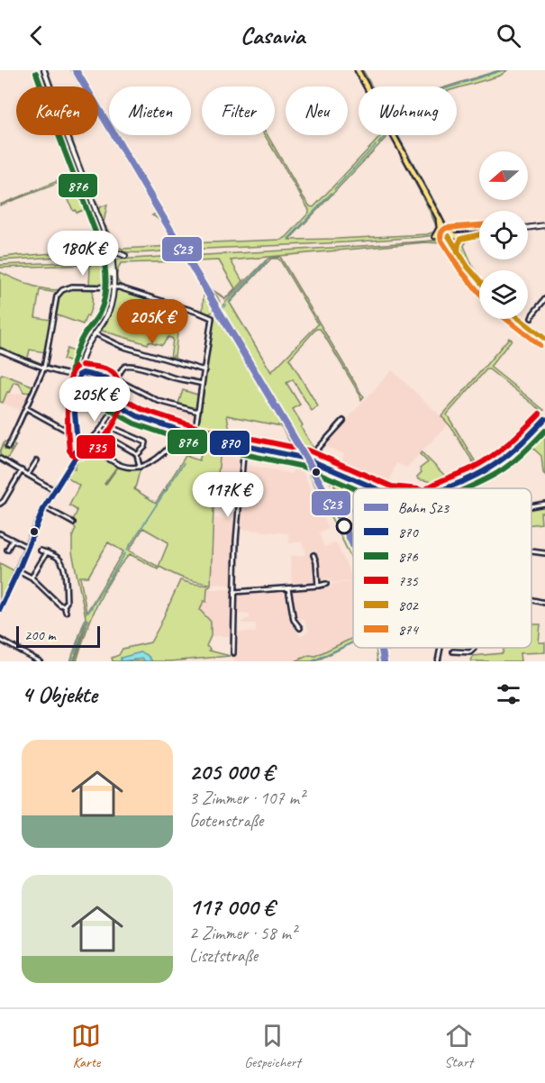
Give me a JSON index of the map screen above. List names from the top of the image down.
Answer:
{
  "lines": [
    "rail line S23",
    "transit line 876",
    "transit line 874",
    "transit line 802",
    "transit line 735",
    "transit line 870"
  ],
  "legend": [
    "Bahn S23",
    "870",
    "876",
    "735",
    "802",
    "874"
  ],
  "scale_bar": "200 m",
  "north": "left",
  "page": {
    "header": "Casavia",
    "chip": [
      "Kaufen",
      "Mieten",
      "Filter",
      "Neu",
      "Wohnung"
    ],
    "price": [
      "180K €",
      "205K €",
      "205K €",
      "117K €"
    ],
    "scale": "200 m",
    "heading": "4 Objekte",
    "list": [
      {
        "name": "205 000 €",
        "note": "3 Zimmer · 107 m² · Gotenstraße"
      },
      {
        "name": "117 000 €",
        "note": "2 Zimmer · 58 m² · Lisztstraße"
      }
    ],
    "tabs": ["Karte", "Gespeichert", "Start"]
  }
}
